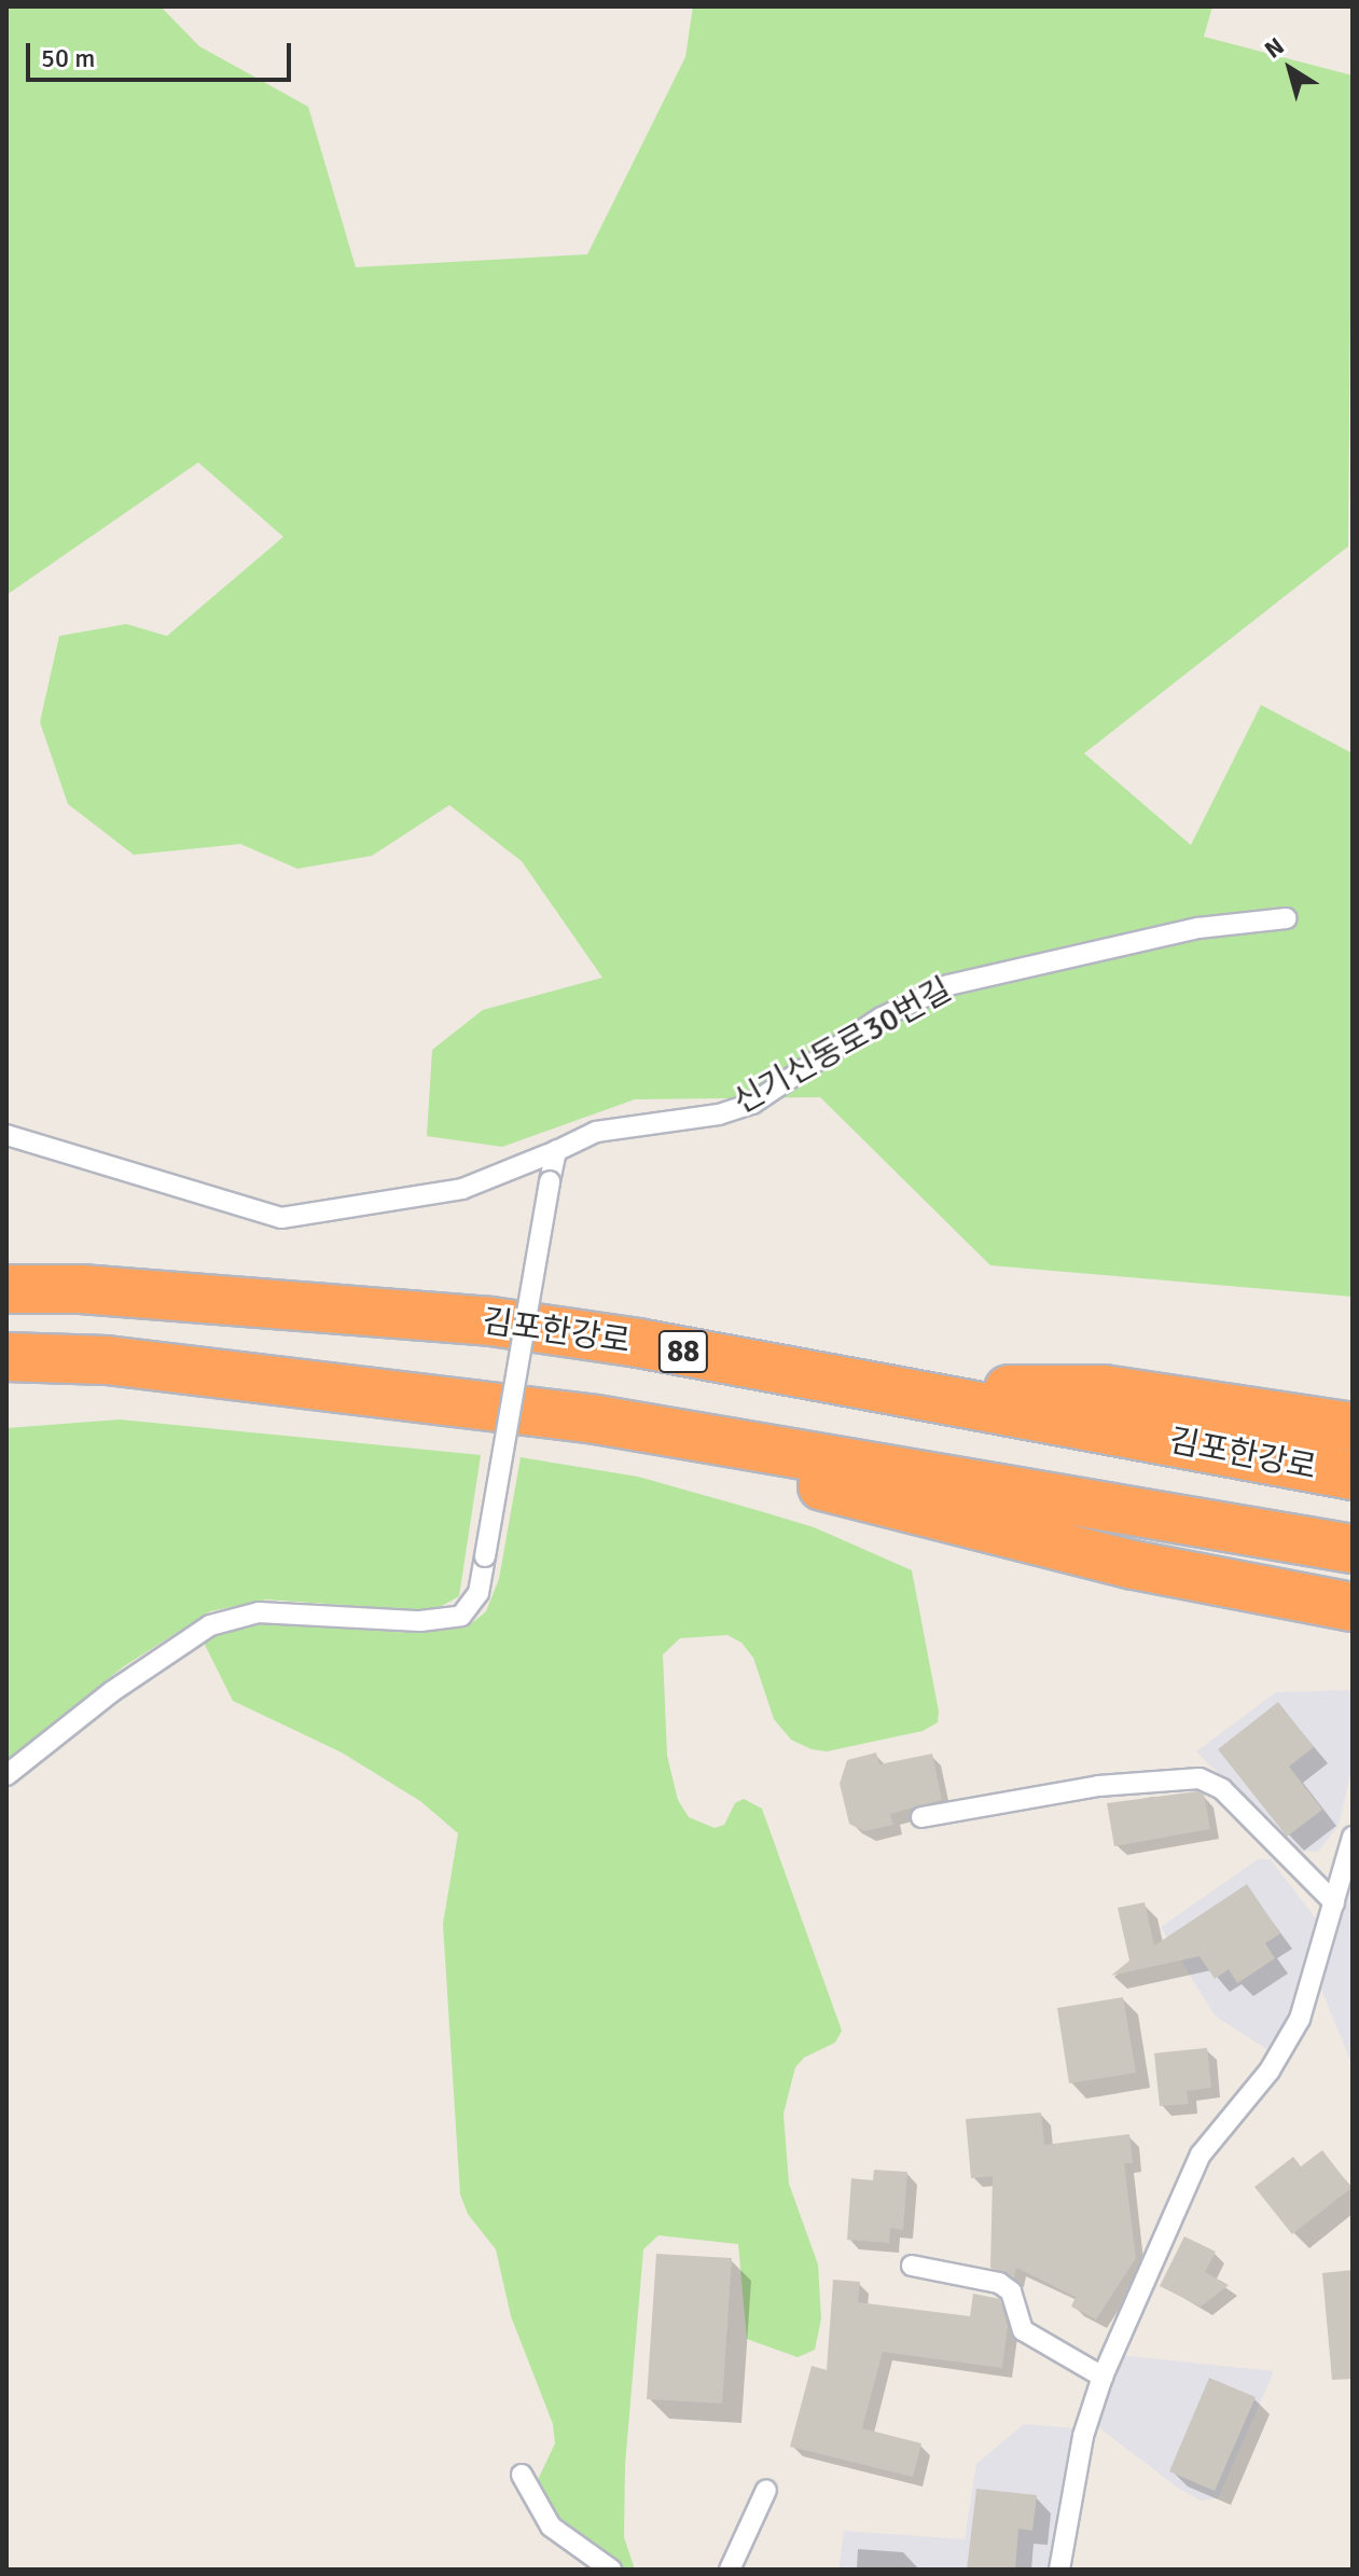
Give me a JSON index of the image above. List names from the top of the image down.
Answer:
{
  "streets": {
    "highway": ["김포한강로", "88"],
    "lane": ["신기신동로30번길"]
  },
  "scale_bar": "50 m",
  "north": "top left"
}
